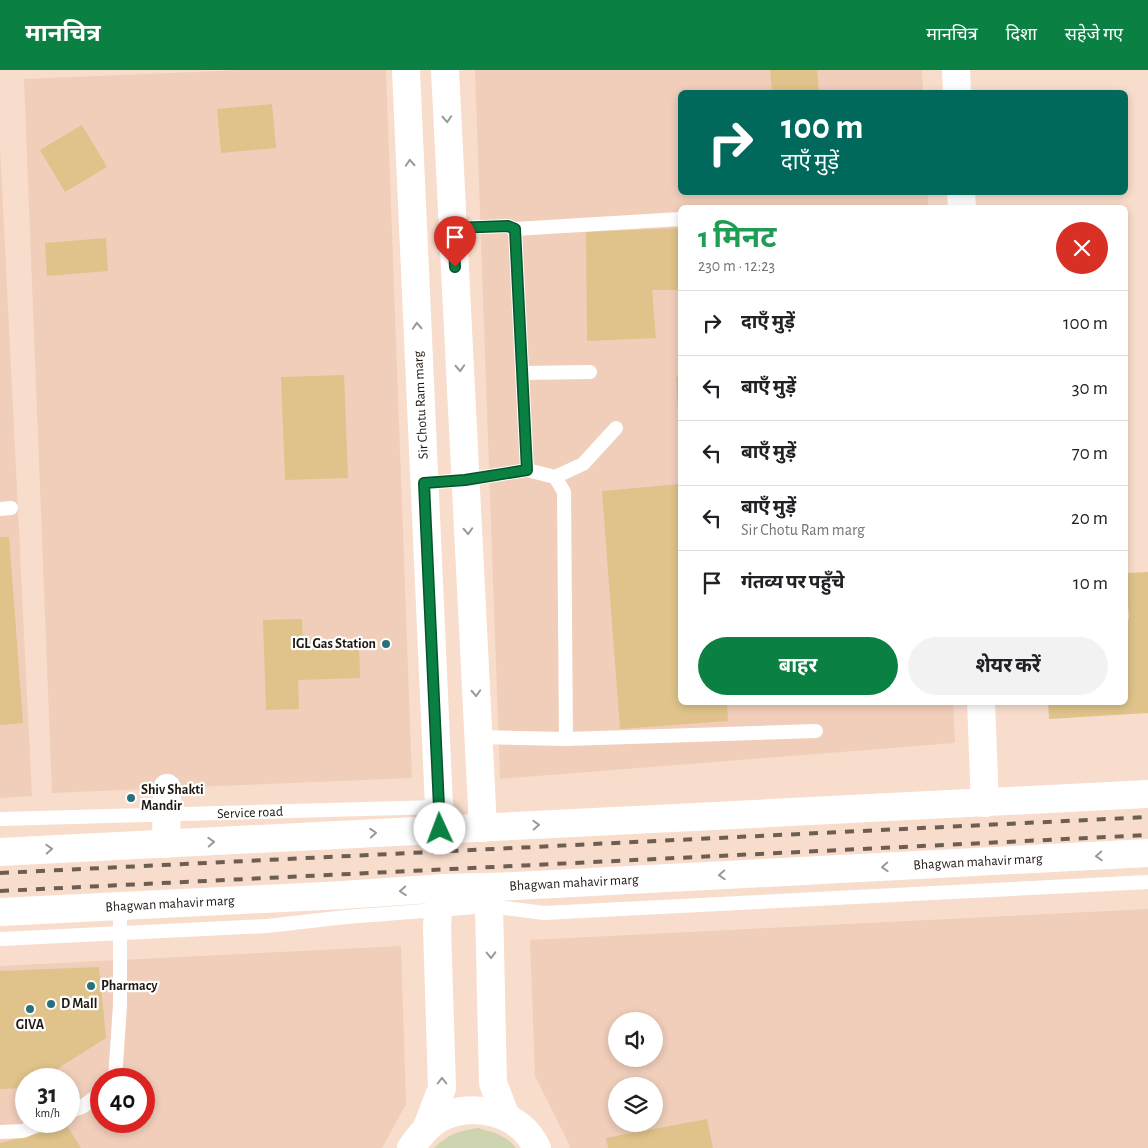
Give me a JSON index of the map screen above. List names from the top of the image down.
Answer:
{
  "streets": {
    "main road": ["Sir Chotu Ram marg", "Bhagwan mahavir marg"],
    "lane": ["Service road"]
  },
  "crossings": [
    ["Sir Chotu Ram marg", "Service road"]
  ],
  "places": [
    "IGL Gas Station",
    "Shiv Shakti Mandir",
    "Pharmacy",
    "D Mall",
    "GIVA"
  ],
  "page": {
    "header": "मानचित्र",
    "nav": ["मानचित्र", "दिशा", "सहेजे गए"],
    "turn": ["100 m", "दाएँ मुड़ें"],
    "heading": ["1 मिनट", "230 m · 12:23"],
    "list": [
      {
        "name": "दाएँ मुड़ें",
        "value": "100 m"
      },
      {
        "name": "बाएँ मुड़ें",
        "value": "30 m"
      },
      {
        "name": "बाएँ मुड़ें",
        "value": "70 m"
      },
      {
        "name": "बाएँ मुड़ें",
        "note": "Sir Chotu Ram marg",
        "value": "20 m"
      },
      {
        "name": "गंतव्य पर पहुँचे",
        "value": "10 m"
      }
    ],
    "buttons": ["बाहर", "शेयर करें"],
    "speed": "31 km/h",
    "limit": "40"
  }
}
